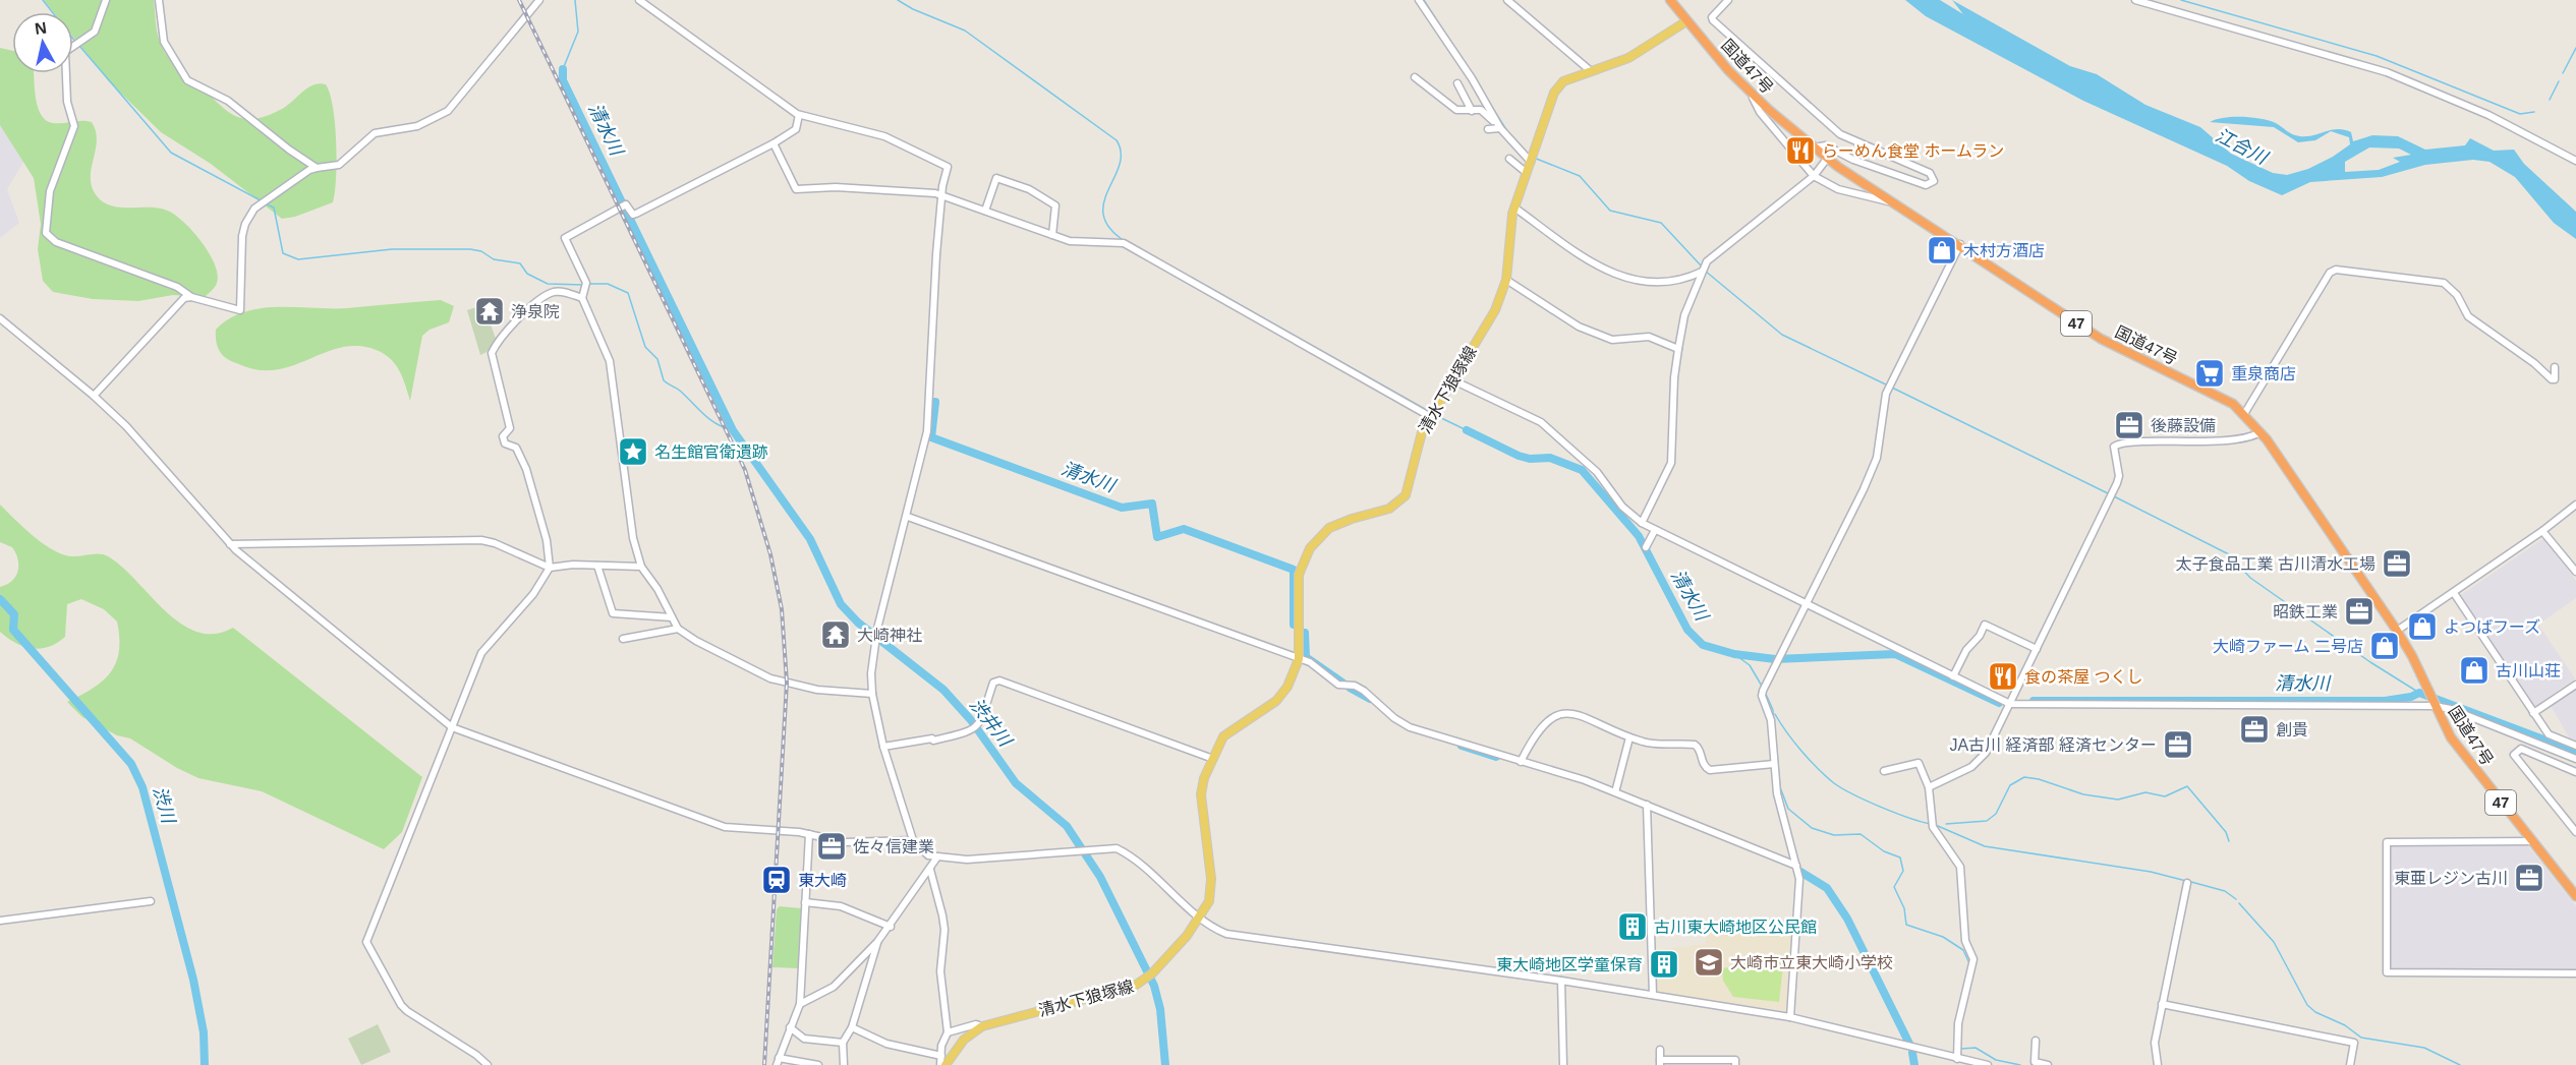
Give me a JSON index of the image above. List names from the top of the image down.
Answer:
{
  "streets": {
    "highway": ["国道47号", "47"],
    "main road": ["清水下狼塚線"]
  },
  "crossings": [
    ["国道47号", "清水下狼塚線"]
  ],
  "water": [
    "清水川",
    "江合川",
    "渋井川",
    "渋川"
  ],
  "places": {
    "restaurant": ["らーめん食堂 ホームラン", "食の茶屋 つくし"],
    "shop": [
      "木村方酒店",
      "よつばフーズ",
      "大崎ファーム 二号店",
      "古川山荘"
    ],
    "temple": ["浄泉院", "大崎神社"],
    "supermarket": ["重泉商店"],
    "office": [
      "後藤設備",
      "太子食品工業 古川清水工場",
      "昭鉄工業",
      "創貴",
      "JA古川 経済部 経済センター",
      "佐々信建業",
      "東亜レジン古川"
    ],
    "place": ["名生館官衛遺跡"],
    "station": ["東大崎"],
    "building": ["古川東大崎地区公民館", "東大崎地区学童保育"],
    "school or university": ["大崎市立東大崎小学校"]
  },
  "north": "top"
}
